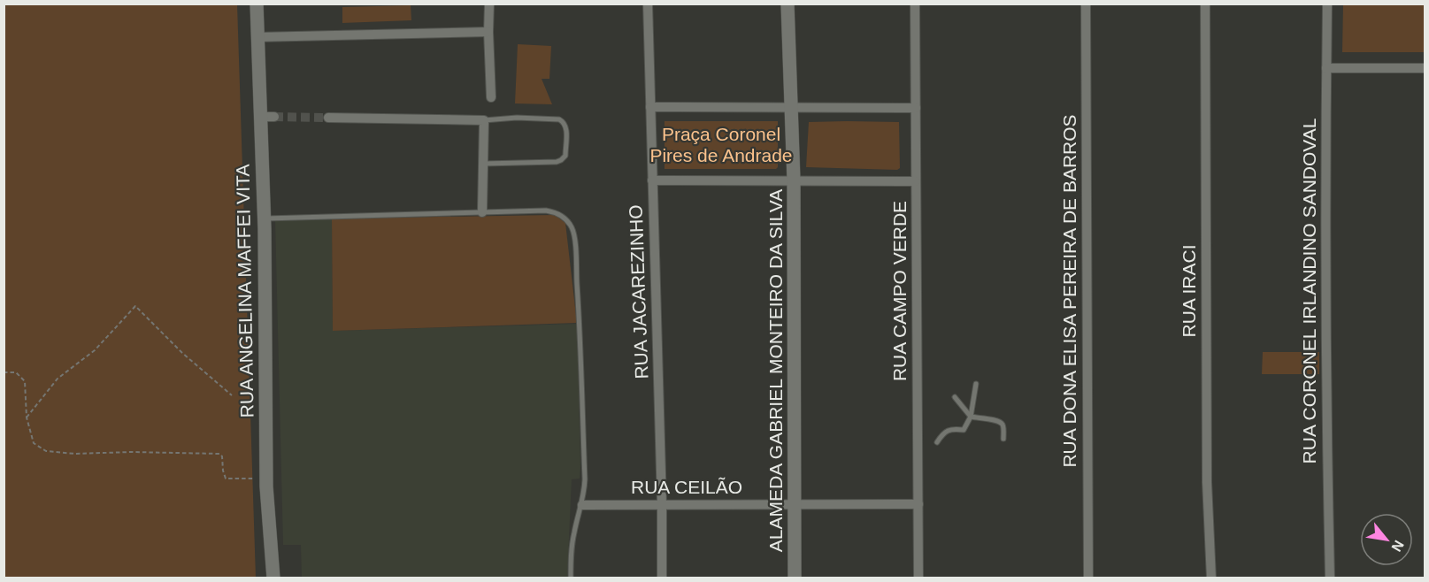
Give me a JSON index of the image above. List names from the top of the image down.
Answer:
{
  "streets": {
    "street": [
      "RUA ANGELINA MAFFEI VITA",
      "RUA CAMPO VERDE",
      "RUA DONA ELISA PEREIRA DE BARROS",
      "RUA IRACI",
      "RUA CORONEL IRLANDINO SANDOVAL",
      "RUA JACAREZINHO",
      "ALAMEDA GABRIEL MONTEIRO DA SILVA",
      "RUA CEILÃO"
    ]
  },
  "crossings": [
    ["RUA CAMPO VERDE", "RUA CEILÃO"],
    ["RUA JACAREZINHO", "RUA CEILÃO"],
    ["ALAMEDA GABRIEL MONTEIRO DA SILVA", "RUA CEILÃO"]
  ],
  "parks": ["Praça Coronel Pires de Andrade"],
  "north": "bottom right"
}
